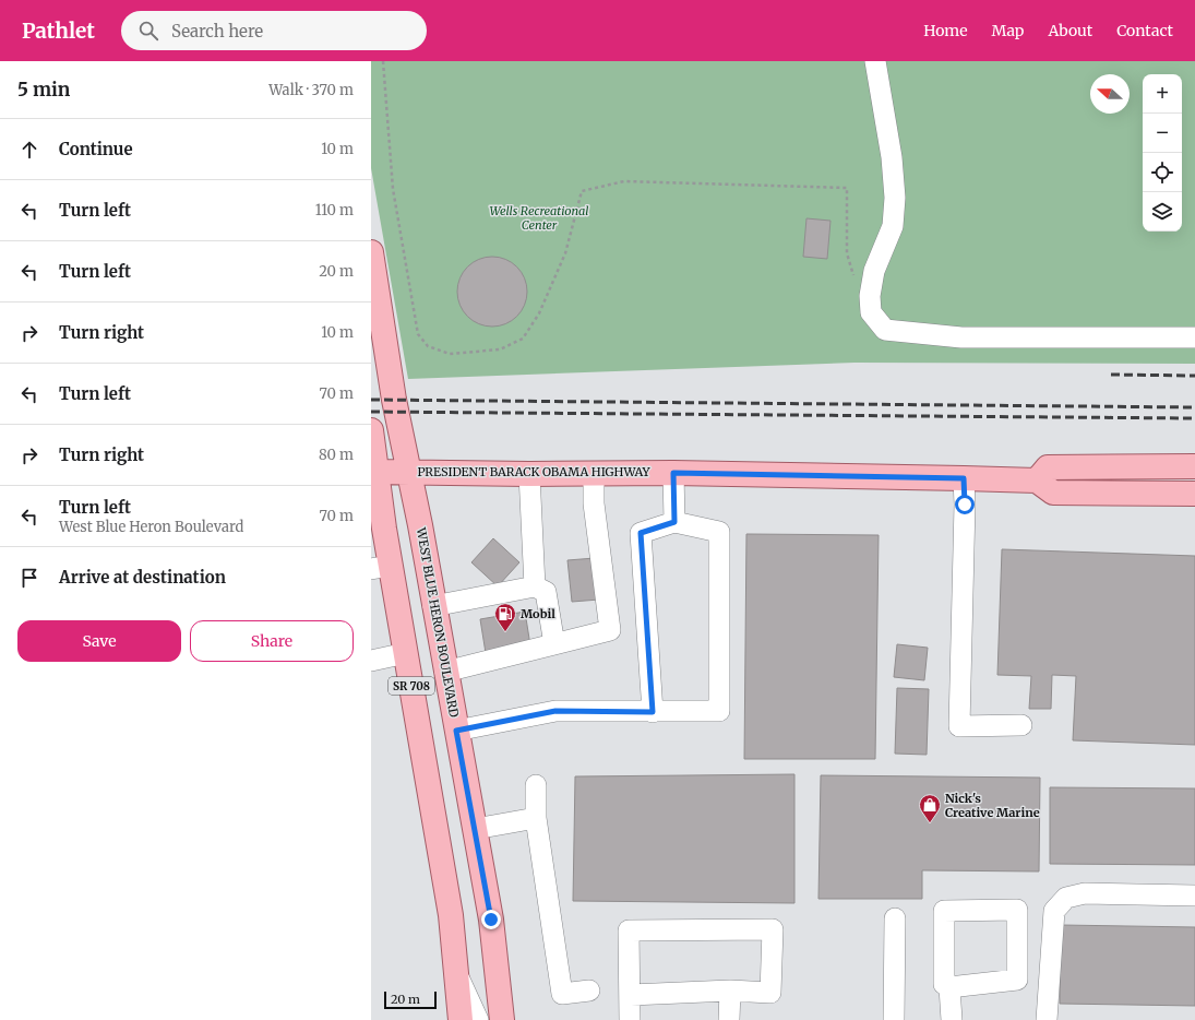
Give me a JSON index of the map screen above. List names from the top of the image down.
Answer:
{
  "streets": {
    "main road": ["PRESIDENT BARACK OBAMA HIGHWAY", "WEST BLUE HERON BOULEVARD", "SR 708"]
  },
  "crossings": [
    ["PRESIDENT BARACK OBAMA HIGHWAY", "WEST BLUE HERON BOULEVARD"],
    ["PRESIDENT BARACK OBAMA HIGHWAY", "SR 708"]
  ],
  "parks": ["Wells Recreational Center"],
  "places": {
    "fuel station": ["Mobil"],
    "shop": ["Nick's Creative Marine"]
  },
  "scale_bar": "20 m",
  "north": "left",
  "page": {
    "header": "Pathlet",
    "search": "Search here",
    "nav": [
      "Home",
      "Map",
      "About",
      "Contact"
    ],
    "heading": ["5 min", "Walk · 370 m"],
    "map_buttons": ["+", "−"],
    "list": [
      ["Continue", "10 m"],
      ["Turn left", "110 m"],
      ["Turn left", "20 m"],
      ["Turn right", "10 m"],
      ["Turn left", "70 m"],
      ["Turn right", "80 m"],
      ["Turn left", "West Blue Heron Boulevard", "70 m"],
      "Arrive at destination"
    ],
    "buttons": ["Save", "Share"],
    "scale": "20 m"
  }
}
